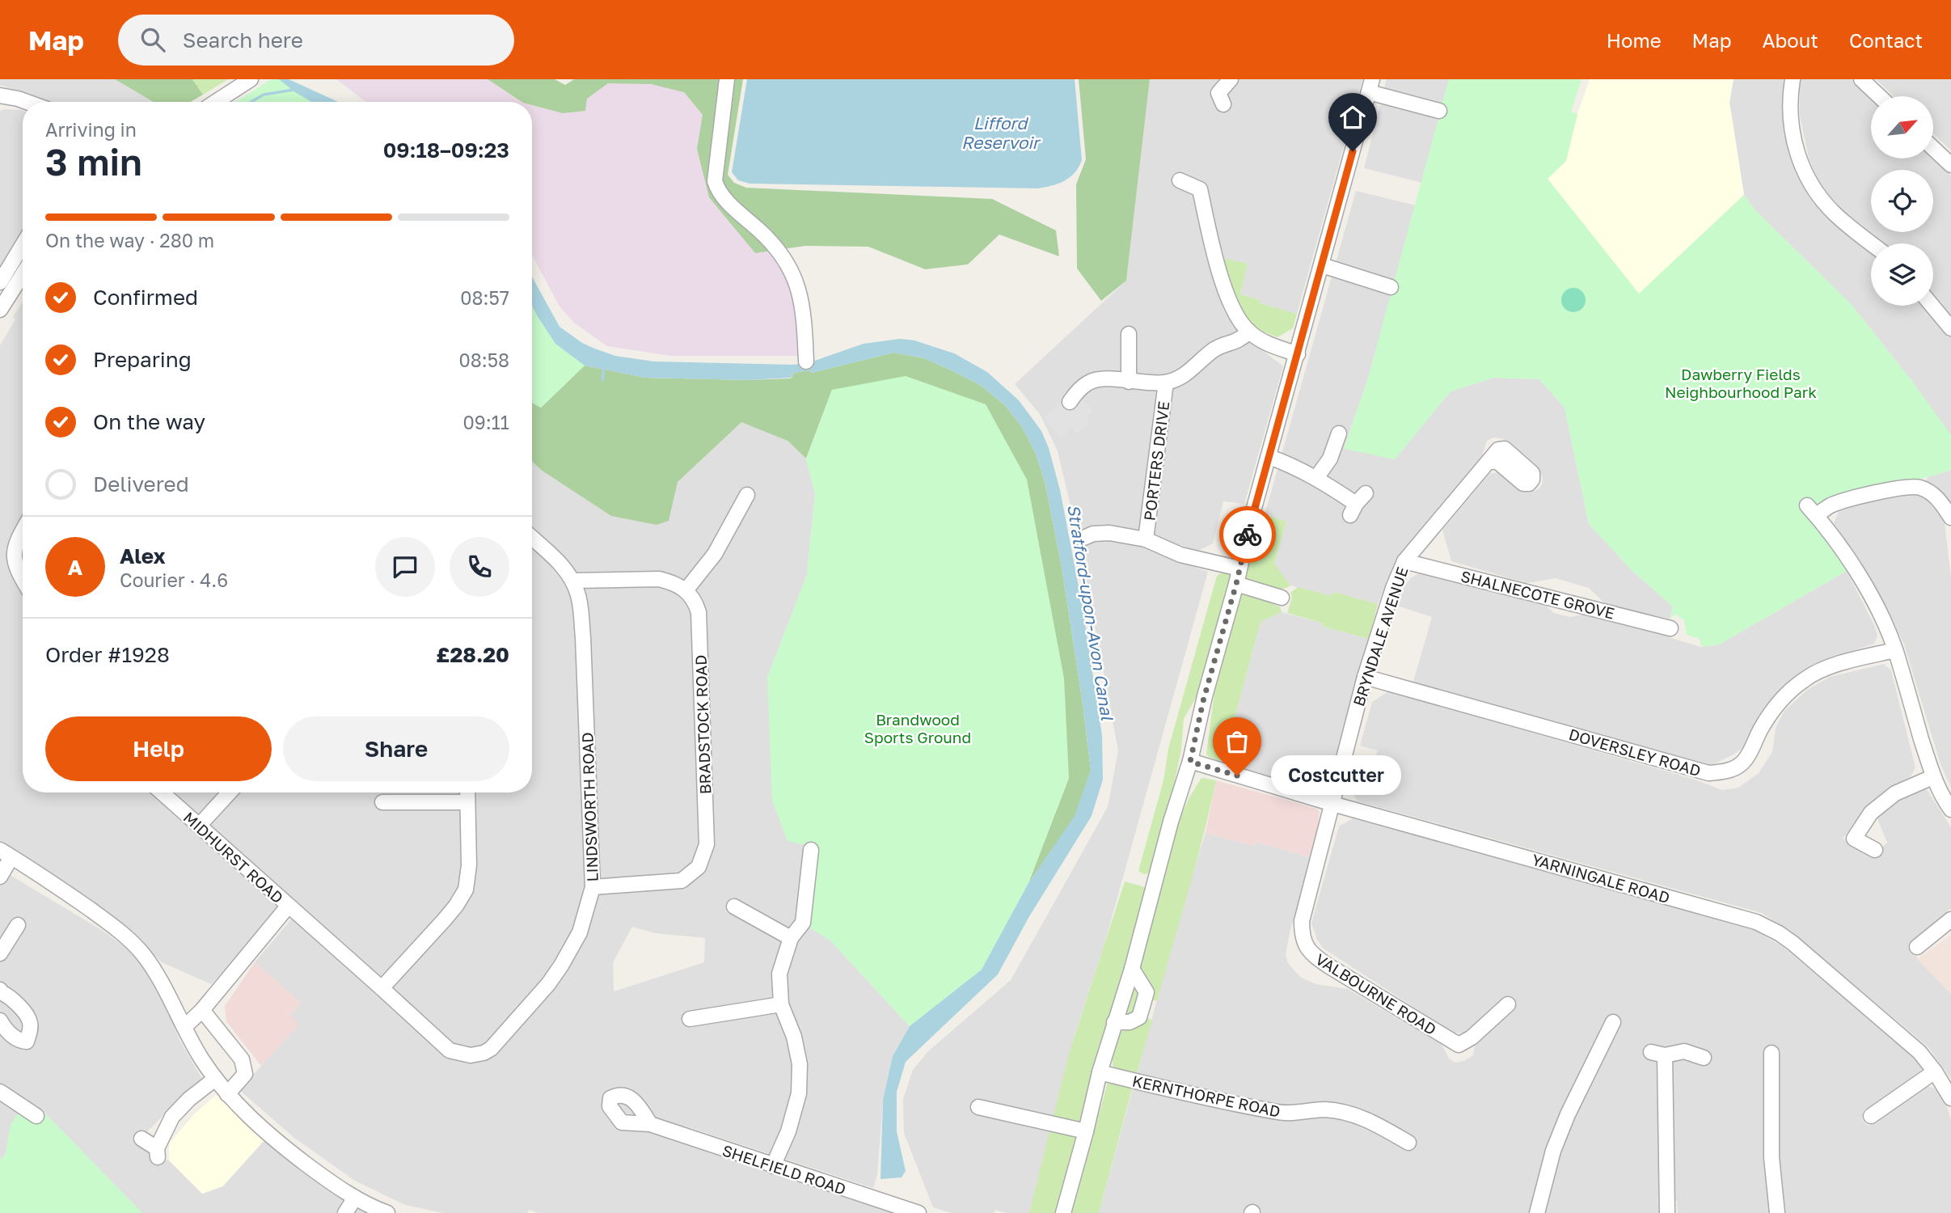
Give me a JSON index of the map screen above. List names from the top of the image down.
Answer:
{
  "streets": {
    "street": [
      "PORTERS DRIVE",
      "SHALNECOTE GROVE",
      "BRYNDALE AVENUE",
      "BRADSTOCK ROAD",
      "DOVERSLEY ROAD",
      "LINDSWORTH ROAD",
      "MIDHURST ROAD",
      "YARNINGALE ROAD",
      "VALBOURNE ROAD",
      "KERNTHORPE ROAD",
      "SHELFIELD ROAD"
    ]
  },
  "crossings": [
    ["SHALNECOTE GROVE", "BRYNDALE AVENUE"],
    ["BRYNDALE AVENUE", "DOVERSLEY ROAD"],
    ["BRYNDALE AVENUE", "YARNINGALE ROAD"],
    ["BRYNDALE AVENUE", "VALBOURNE ROAD"],
    ["BRADSTOCK ROAD", "LINDSWORTH ROAD"],
    ["LINDSWORTH ROAD", "MIDHURST ROAD"],
    ["YARNINGALE ROAD", "VALBOURNE ROAD"]
  ],
  "water": ["Lifford Reservoir", "Stratford-upon-Avon Canal"],
  "parks": ["Dawberry Fields Neighbourhood Park", "Brandwood Sports Ground"],
  "places": ["Costcutter"],
  "north": "top right",
  "page": {
    "header": "Map",
    "search": "Search here",
    "nav": [
      "Home",
      "Map",
      "About",
      "Contact"
    ],
    "heading": ["3 min", "Arriving in", "09:18–09:23"],
    "panel": [
      "Alex",
      "Courier · 4.6",
      "Order #1928",
      "£28.20"
    ],
    "bar": "On the way · 280 m",
    "list": [
      ["Confirmed", "08:57"],
      ["Preparing", "08:58"],
      ["On the way", "09:11"],
      "Delivered"
    ],
    "round": "A",
    "buttons": ["Help", "Share"],
    "bubble": "Costcutter"
  }
}
